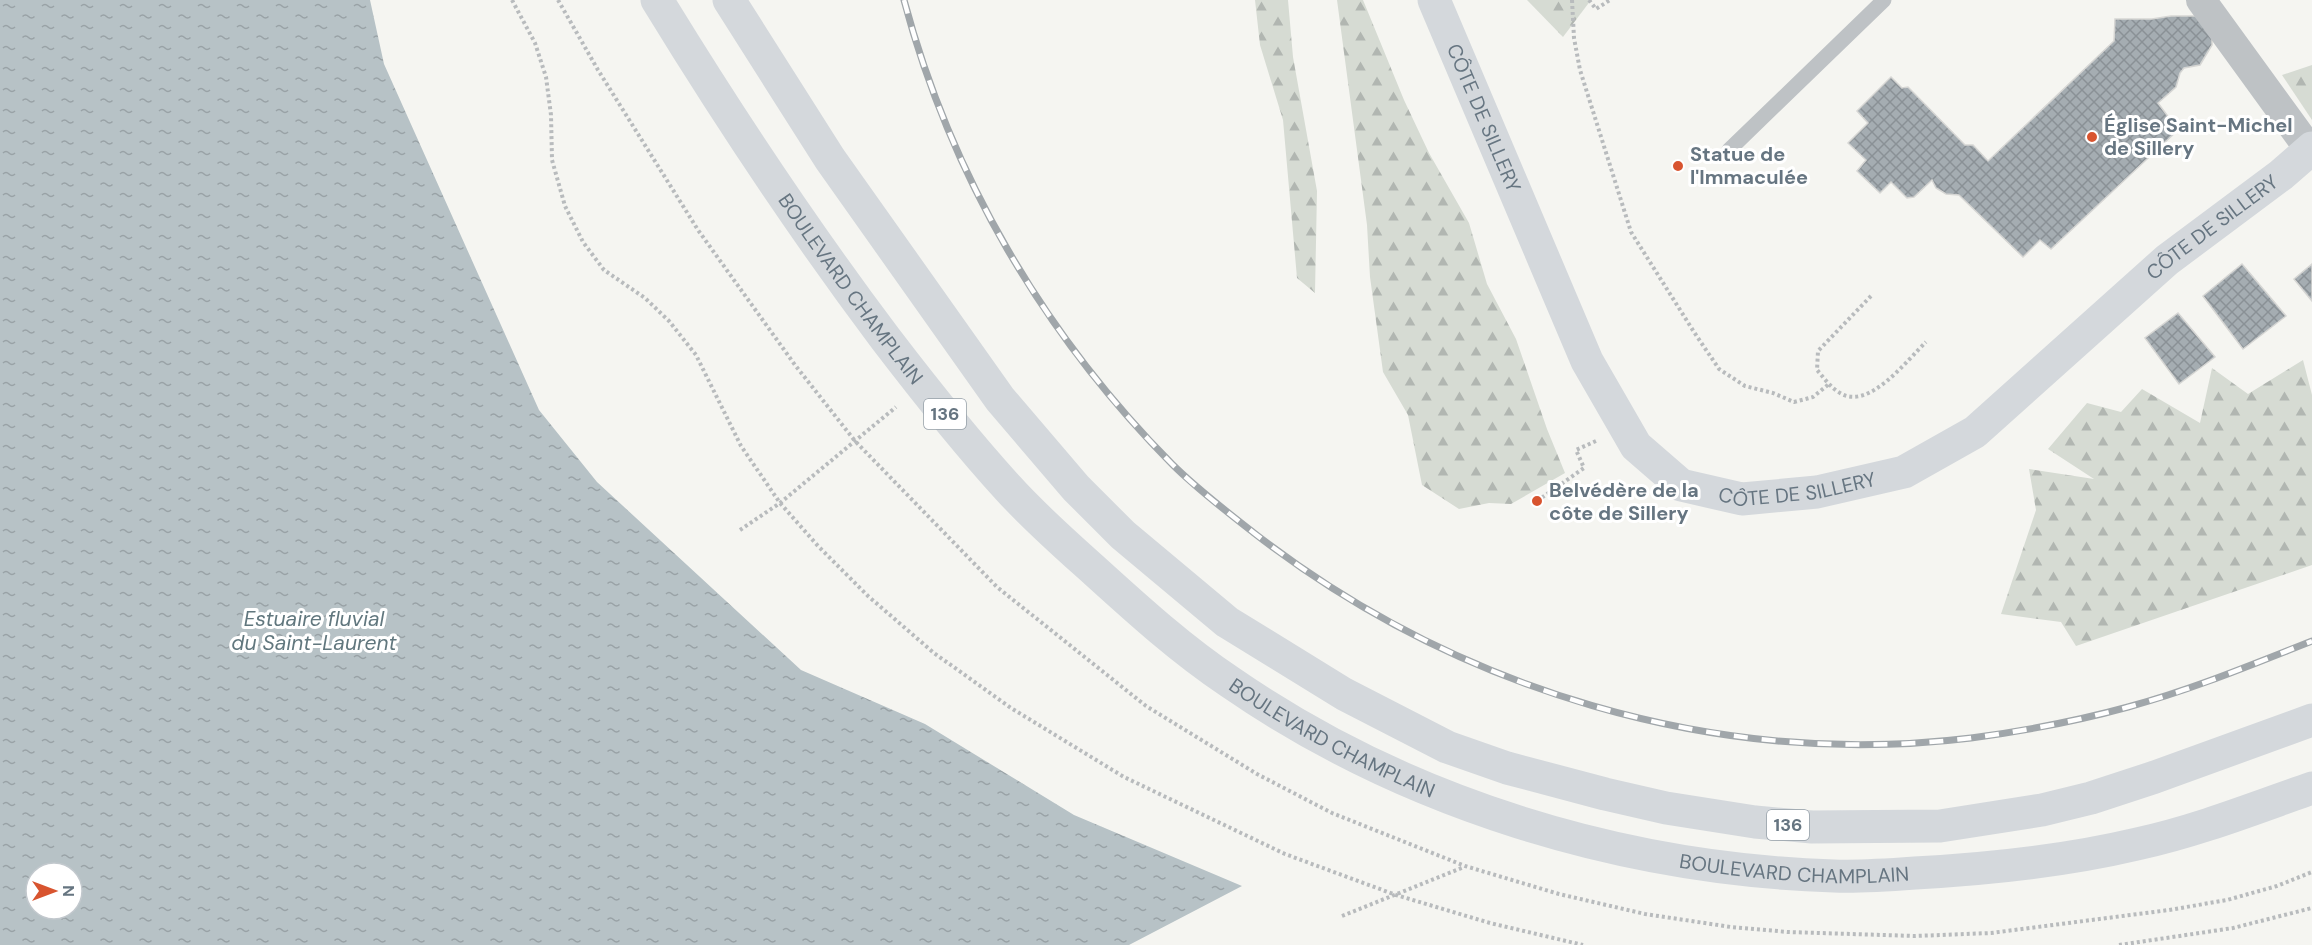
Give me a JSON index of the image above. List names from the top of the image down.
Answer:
{
  "streets": {
    "main road": ["CÔTE DE SILLERY", "BOULEVARD CHAMPLAIN", "136"]
  },
  "water": ["Estuaire fluvial du Saint-Laurent"],
  "places": ["Église Saint-Michel de Sillery", "Statue de l'Immaculée", "Belvédère de la côte de Sillery"],
  "north": "right"
}
